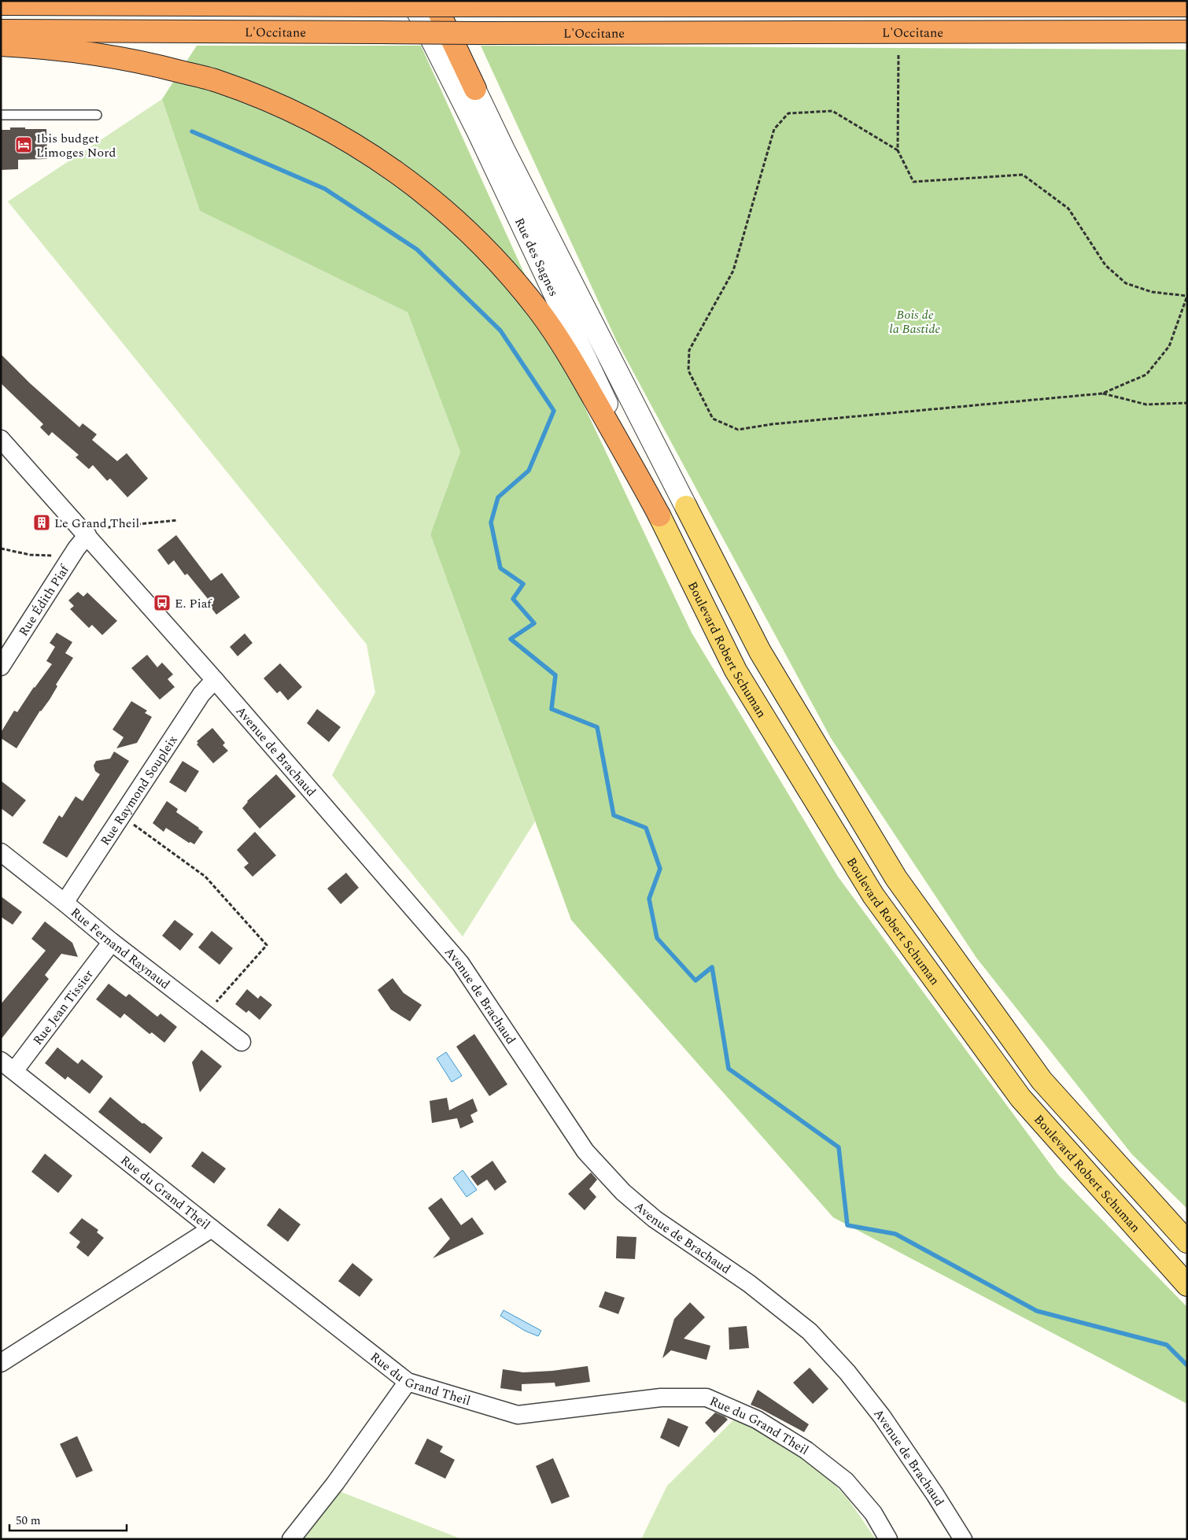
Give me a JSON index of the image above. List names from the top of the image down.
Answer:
{
  "streets": {
    "highway": ["L'Occitane"],
    "main road": ["Boulevard Robert Schuman"],
    "street": [
      "Rue des Sagnes",
      "Rue Édith Piaf",
      "Avenue de Brachaud",
      "Rue Raymond Soupleix",
      "Rue Fernand Raynaud",
      "Rue Jean Tissier",
      "Rue du Grand Theil"
    ]
  },
  "crossings": [
    ["Rue des Sagnes", "Boulevard Robert Schuman"],
    ["Rue Édith Piaf", "Avenue de Brachaud"],
    ["Avenue de Brachaud", "Rue Raymond Soupleix"],
    ["Rue Raymond Soupleix", "Rue Fernand Raynaud"],
    ["Rue Fernand Raynaud", "Rue Jean Tissier"],
    ["Rue Jean Tissier", "Rue du Grand Theil"]
  ],
  "parks": ["Bois de la Bastide"],
  "places": {
    "hotel": ["Ibis budget Limoges Nord"],
    "building": ["Le Grand Theil"],
    "bus stop": ["E. Piaf"]
  },
  "scale_bar": "50 m"
}
